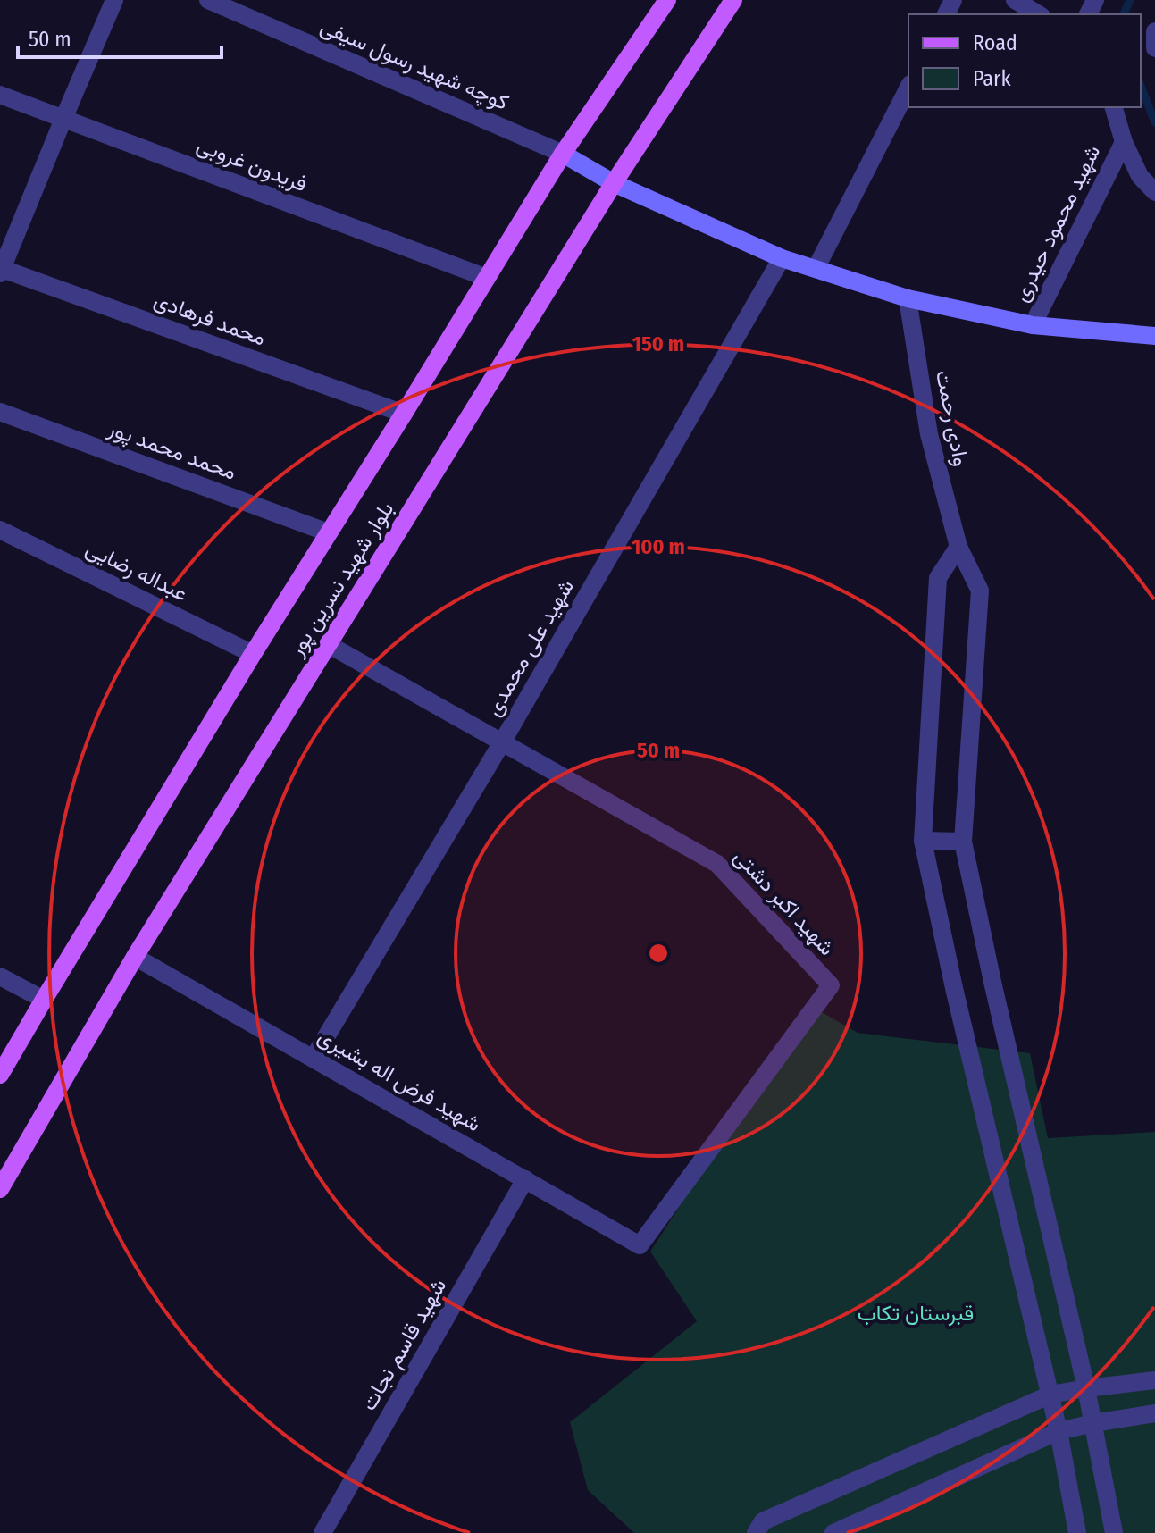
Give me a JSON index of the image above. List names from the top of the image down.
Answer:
{
  "streets": {
    "main road": ["بلوار شهید نسرین پور"],
    "street": [
      "کوچه شهید رسول سیفی",
      "فریدون غروبی",
      "شهید محمود حیدری",
      "محمد فرهادی",
      "وادی رحمت",
      "محمد محمد پور",
      "عبداله رضایی",
      "شهید علی محمدی",
      "شهید اکبر دشتی",
      "شهید فرض اله بشیری",
      "شهید قاسم نجات"
    ]
  },
  "crossings": [
    ["کوچه شهید رسول سیفی", "بلوار شهید نسرین پور"],
    ["فریدون غروبی", "بلوار شهید نسرین پور"],
    ["محمد فرهادی", "بلوار شهید نسرین پور"],
    ["محمد محمد پور", "بلوار شهید نسرین پور"],
    ["عبداله رضایی", "بلوار شهید نسرین پور"],
    ["بلوار شهید نسرین پور", "شهید اکبر دشتی"],
    ["بلوار شهید نسرین پور", "شهید فرض اله بشیری"],
    ["شهید علی محمدی", "شهید اکبر دشتی"],
    ["شهید علی محمدی", "شهید فرض اله بشیری"],
    ["شهید اکبر دشتی", "شهید فرض اله بشیری"],
    ["شهید فرض اله بشیری", "شهید قاسم نجات"]
  ],
  "parks": ["قبرستان تکاب"],
  "legend": ["Road", "Park"],
  "scale_bar": "50 m",
  "rings": ["150 m", "100 m", "50 m"]
}
